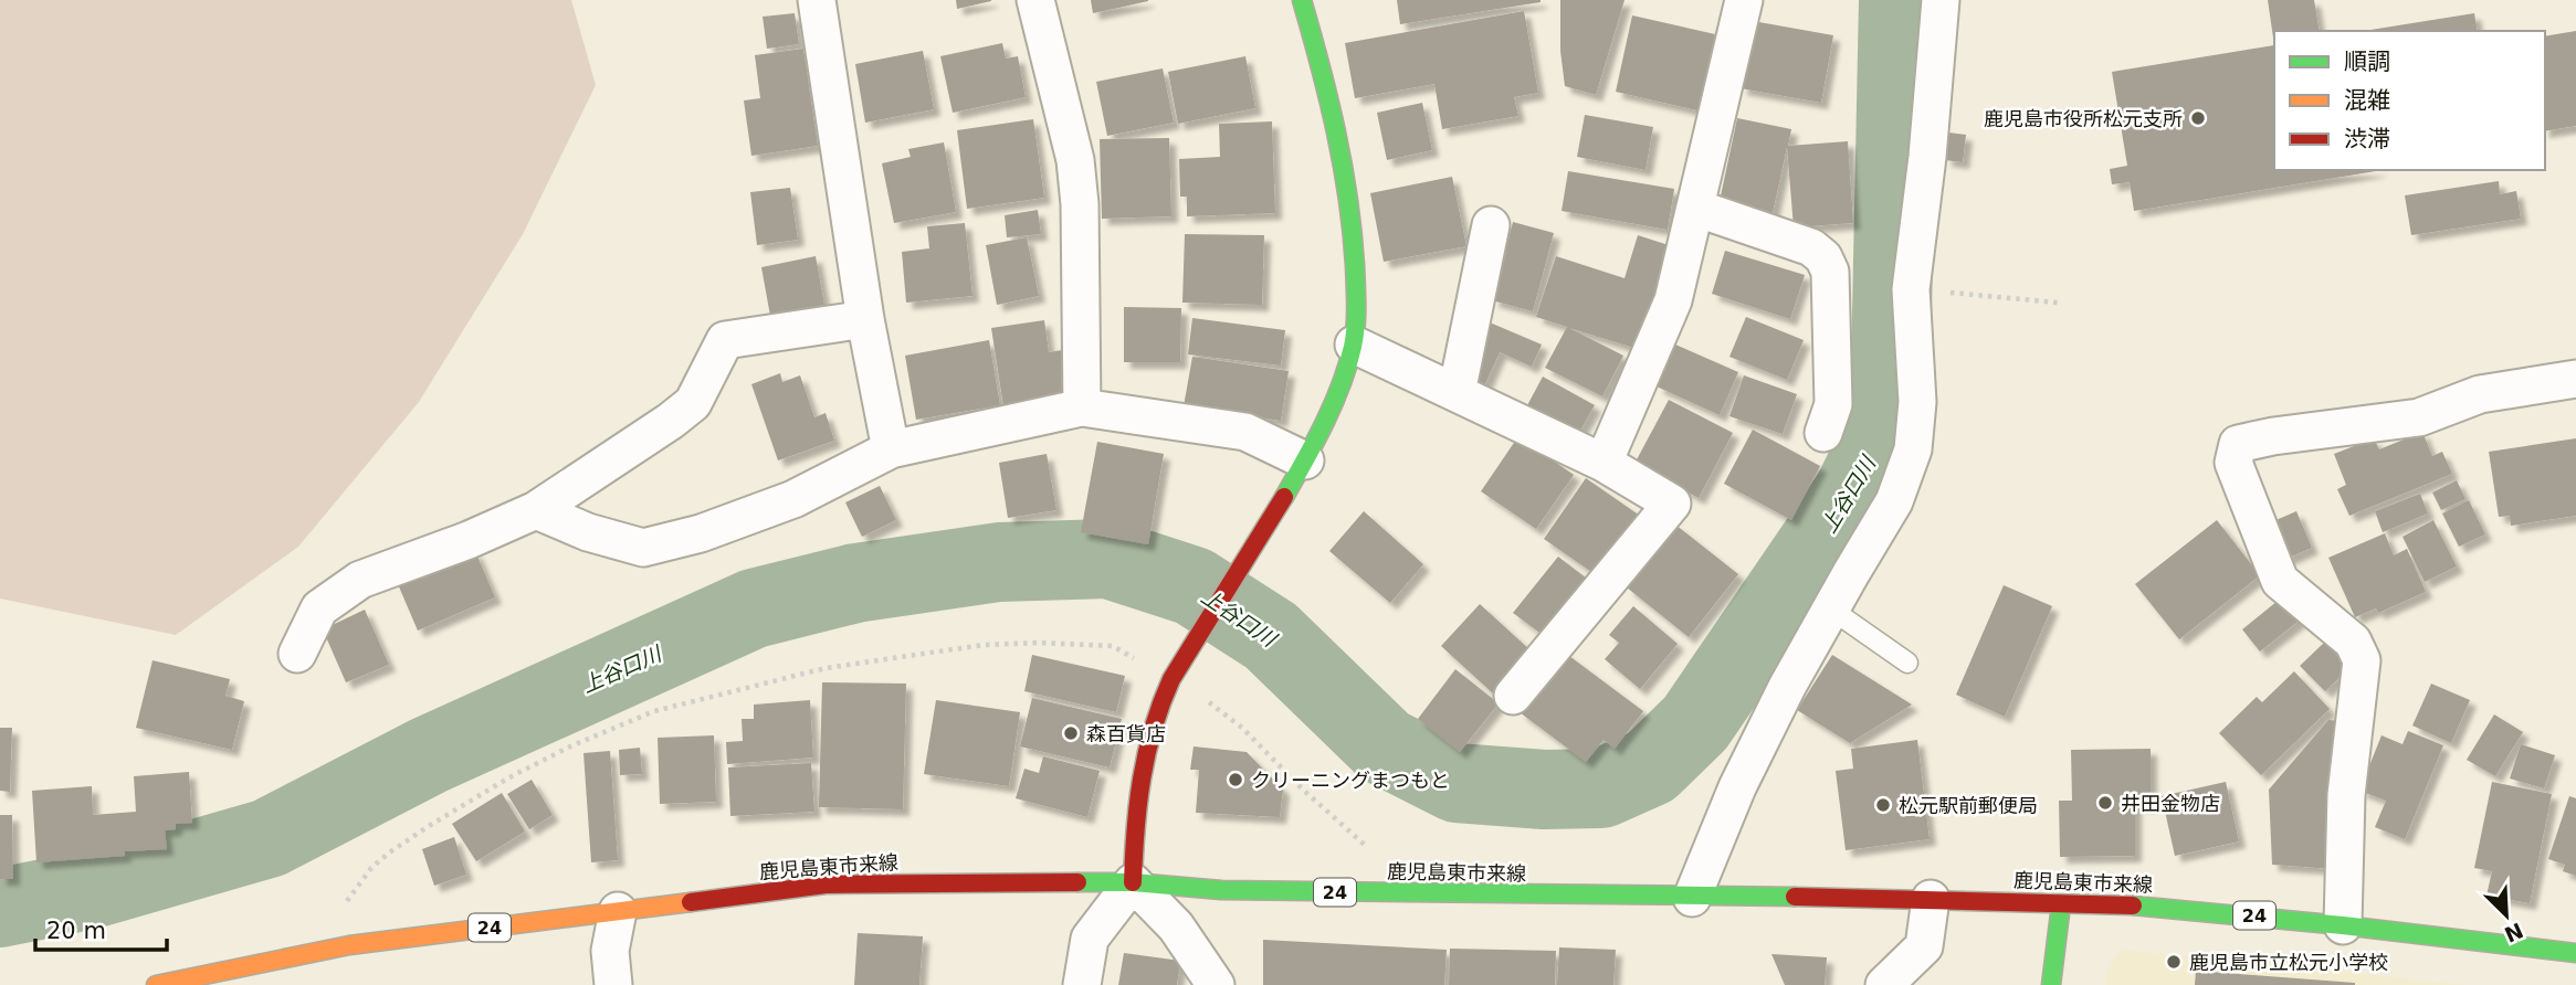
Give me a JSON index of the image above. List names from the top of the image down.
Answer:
{
  "streets": {
    "main road": ["鹿児島東市来線", "24"]
  },
  "water": ["上谷口川"],
  "places": [
    "鹿児島市役所松元支所",
    "森百貨店",
    "クリーニングまつもと",
    "井田金物店",
    "松元駅前郵便局",
    "鹿児島市立松元小学校"
  ],
  "legend": ["順調", "混雑", "渋滞"],
  "scale_bar": "20 m",
  "north": "bottom right"
}
